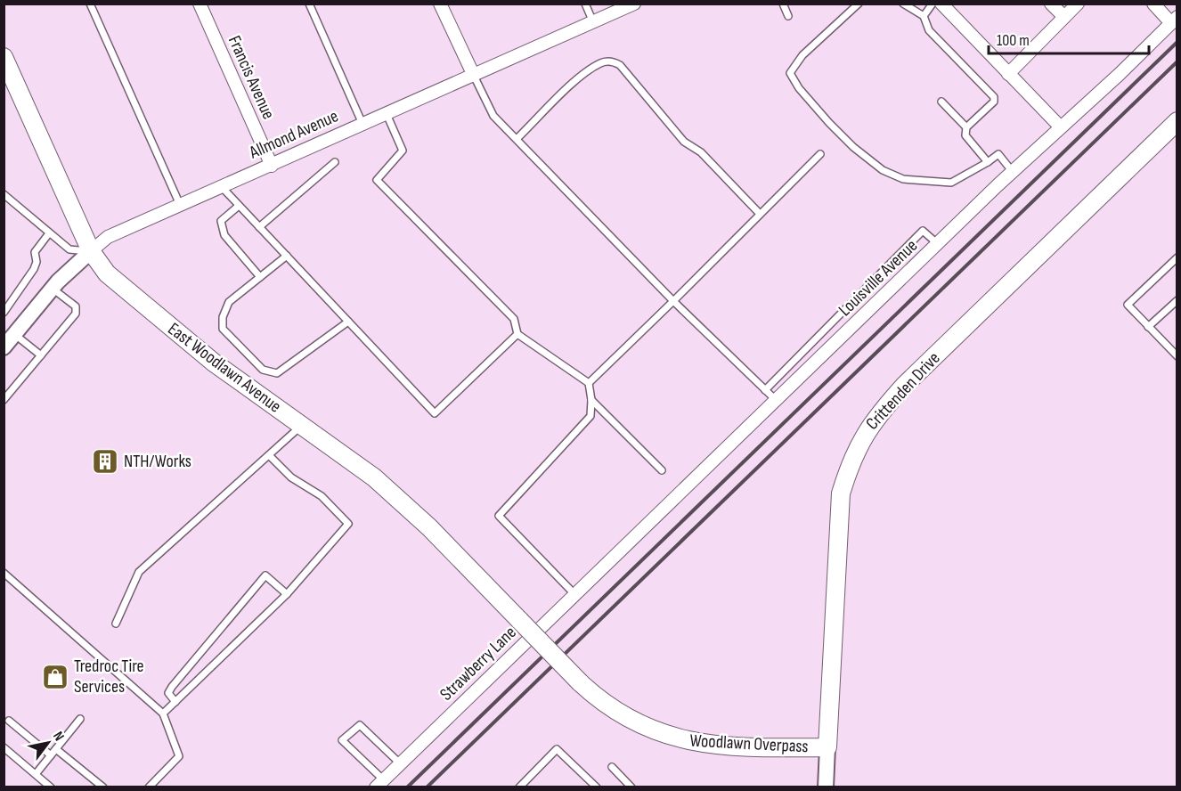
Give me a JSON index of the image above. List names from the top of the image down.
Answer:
{
  "streets": {
    "main road": ["East Woodlawn Avenue", "Crittenden Drive", "Woodlawn Overpass"],
    "street": [
      "Francis Avenue",
      "Allmond Avenue",
      "Louisville Avenue",
      "Strawberry Lane"
    ]
  },
  "crossings": [
    ["Francis Avenue", "Allmond Avenue"],
    ["Allmond Avenue", "East Woodlawn Avenue"],
    ["Louisville Avenue", "Strawberry Lane"],
    ["East Woodlawn Avenue", "Woodlawn Overpass"],
    ["Crittenden Drive", "Woodlawn Overpass"]
  ],
  "places": {
    "building": ["NTH/Works"],
    "shop": ["Tredroc Tire Services"]
  },
  "scale_bar": "100 m",
  "north": "top right"
}
